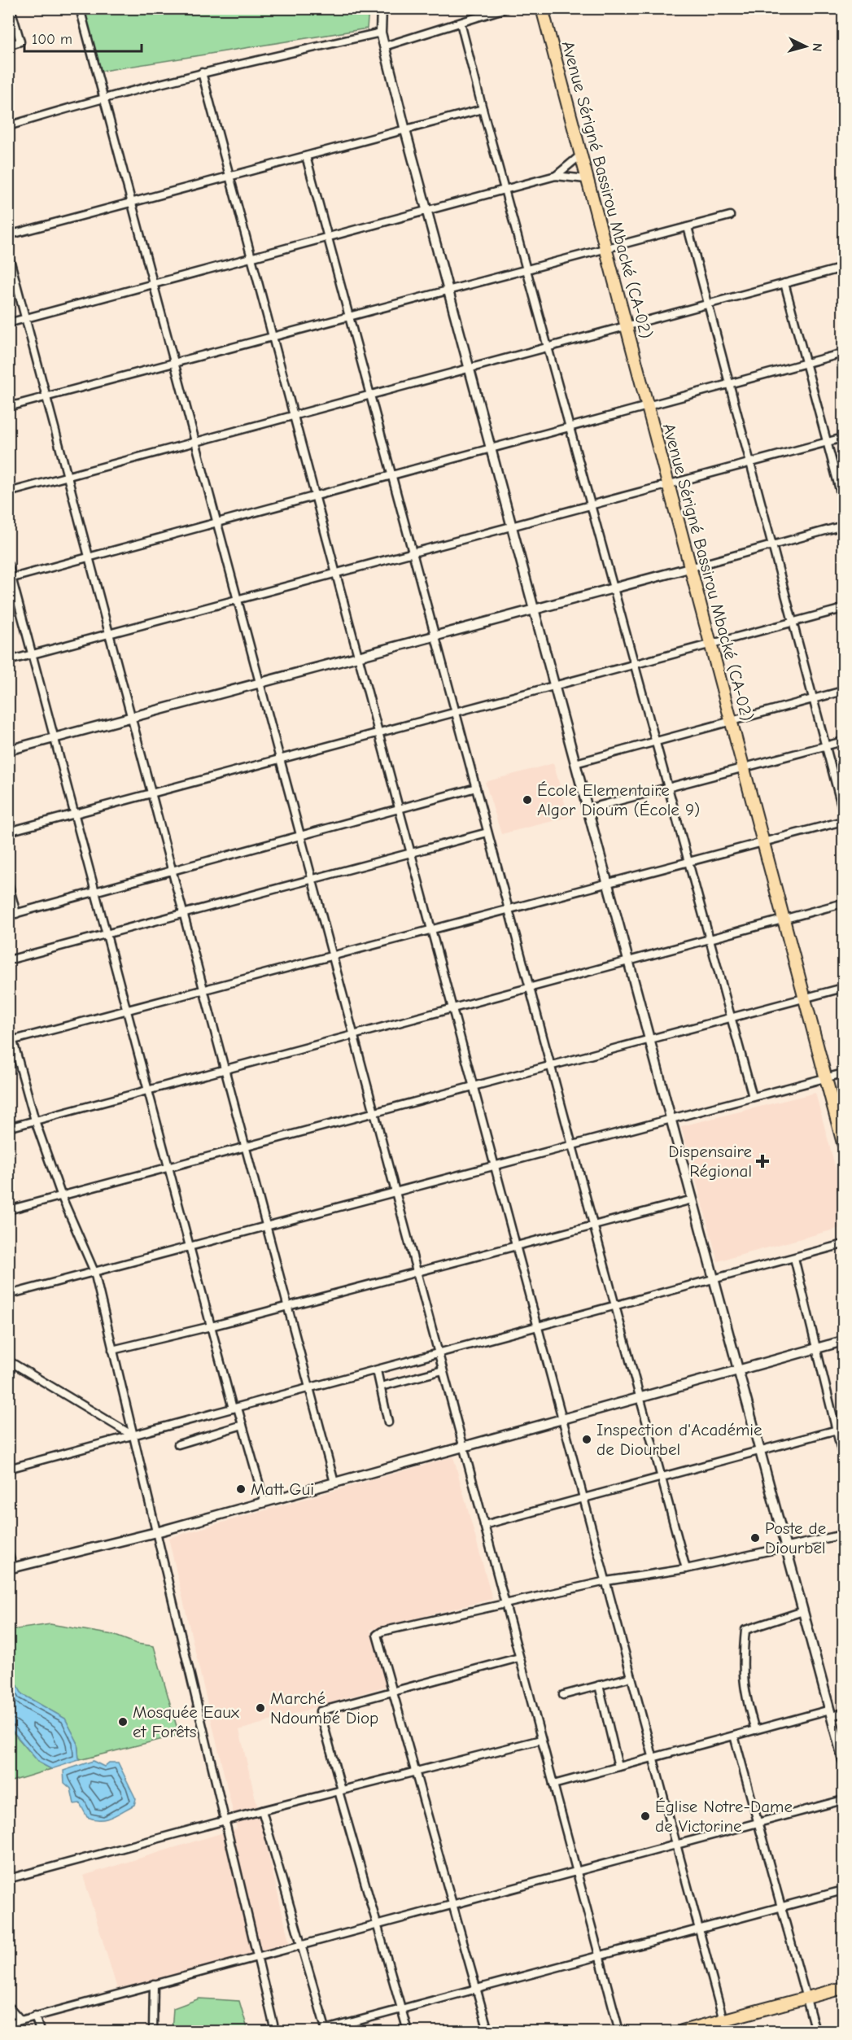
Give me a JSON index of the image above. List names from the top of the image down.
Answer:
{
  "streets": {
    "main road": ["Avenue Sérigné Bassirou Mbacké (CA-02)"]
  },
  "places": {
    "other": [
      "École Elementaire Algor Dioum (École 9)",
      "Inspection d'Académie de Diourbel",
      "Matt Gui",
      "Poste de Diourbel",
      "Marché Ndoumbé Diop",
      "Mosquée Eaux et Forêts",
      "Église Notre-Dame de Victorine"
    ],
    "health": ["Dispensaire Régional"]
  },
  "scale_bar": "100 m",
  "north": "right"
}
